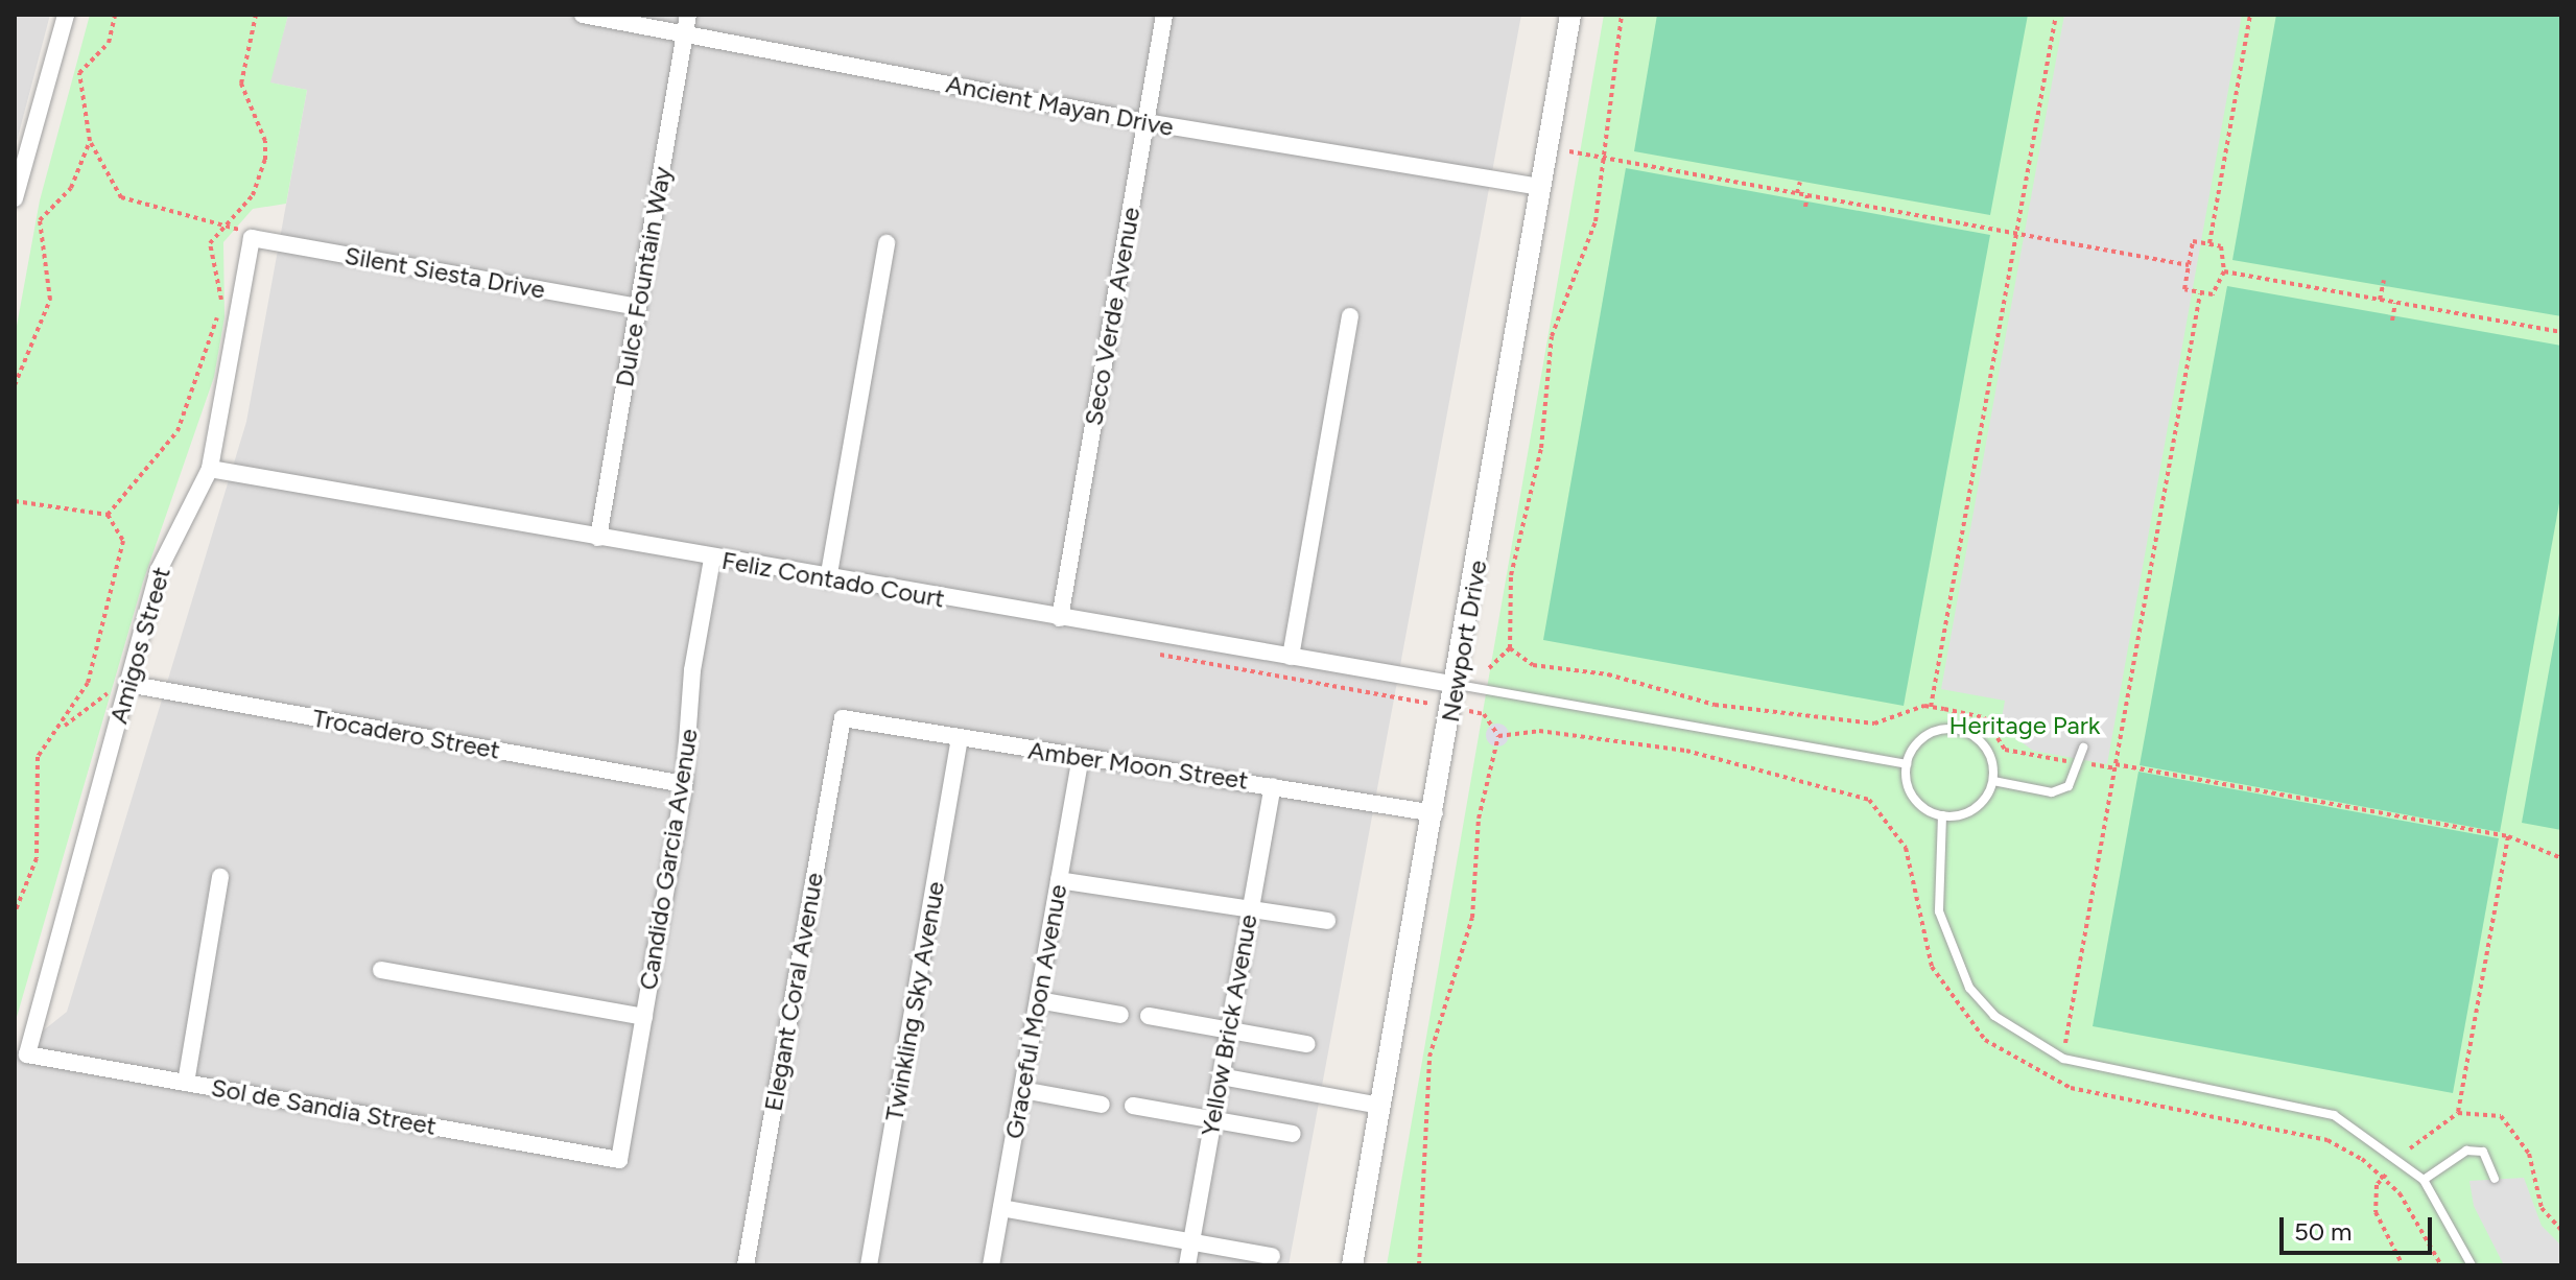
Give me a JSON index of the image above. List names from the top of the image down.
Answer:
{
  "streets": {
    "street": [
      "Ancient Mayan Drive",
      "Silent Siesta Drive",
      "Dulce Fountain Way",
      "Seco Verde Avenue",
      "Feliz Contado Court",
      "Newport Drive",
      "Amigos Street",
      "Trocadero Street",
      "Amber Moon Street",
      "Candido Garcia Avenue",
      "Elegant Coral Avenue",
      "Twinkling Sky Avenue",
      "Graceful Moon Avenue",
      "Yellow Brick Avenue",
      "Sol de Sandia Street"
    ]
  },
  "crossings": [
    ["Ancient Mayan Drive", "Dulce Fountain Way"],
    ["Ancient Mayan Drive", "Seco Verde Avenue"],
    ["Ancient Mayan Drive", "Newport Drive"],
    ["Silent Siesta Drive", "Dulce Fountain Way"],
    ["Silent Siesta Drive", "Amigos Street"],
    ["Dulce Fountain Way", "Feliz Contado Court"],
    ["Seco Verde Avenue", "Feliz Contado Court"],
    ["Feliz Contado Court", "Newport Drive"],
    ["Feliz Contado Court", "Amigos Street"],
    ["Feliz Contado Court", "Candido Garcia Avenue"],
    ["Newport Drive", "Amber Moon Street"],
    ["Amigos Street", "Trocadero Street"],
    ["Amigos Street", "Sol de Sandia Street"],
    ["Trocadero Street", "Candido Garcia Avenue"],
    ["Amber Moon Street", "Elegant Coral Avenue"],
    ["Amber Moon Street", "Twinkling Sky Avenue"],
    ["Amber Moon Street", "Graceful Moon Avenue"],
    ["Amber Moon Street", "Yellow Brick Avenue"],
    ["Candido Garcia Avenue", "Sol de Sandia Street"]
  ],
  "parks": ["Heritage Park"],
  "scale_bar": "50 m"
}
